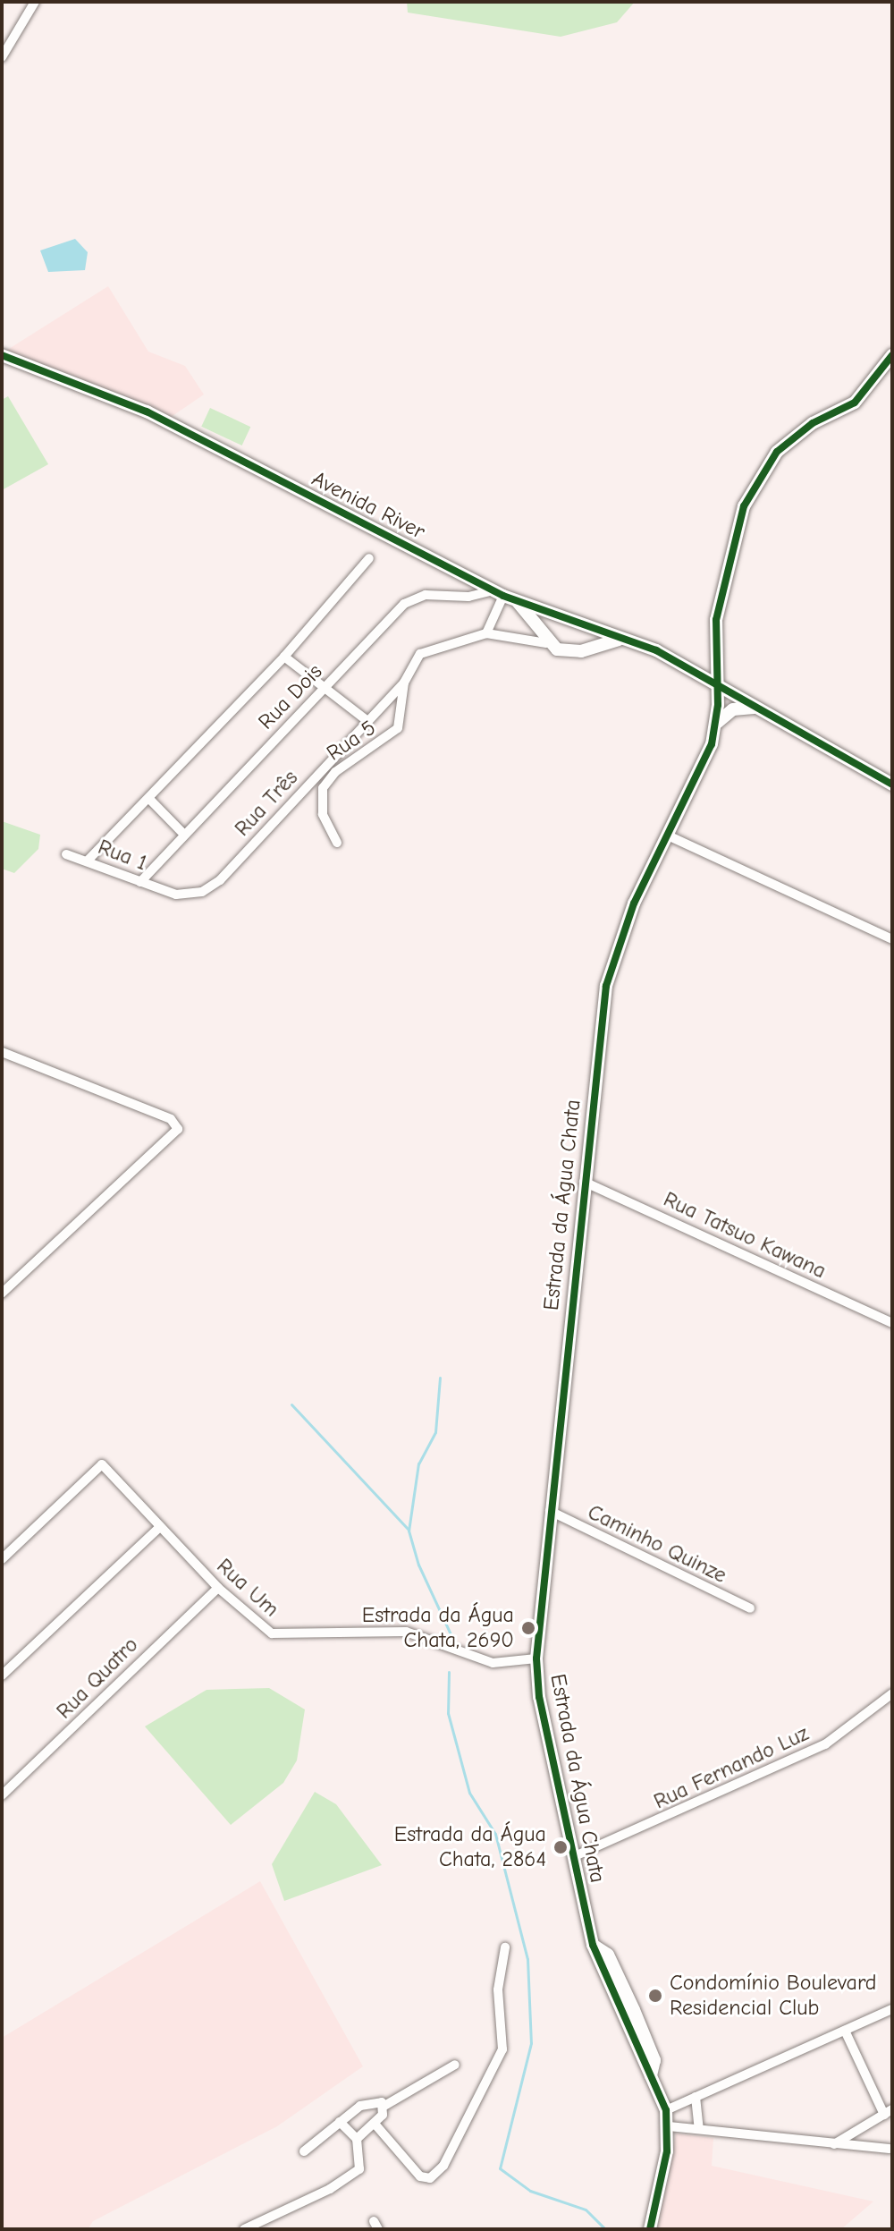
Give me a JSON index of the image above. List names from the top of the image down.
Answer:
{
  "streets": {
    "street": [
      "Avenida River",
      "Rua Dois",
      "Rua 5",
      "Rua Três",
      "Rua 1",
      "Estrada da Água Chata",
      "Rua Tatsuo Kawana",
      "Caminho Quinze",
      "Rua Um",
      "Rua Quatro",
      "Rua Fernando Luz"
    ]
  },
  "crossings": [
    ["Avenida River", "Rua Dois"],
    ["Avenida River", "Estrada da Água Chata"],
    ["Rua Dois", "Rua 1"],
    ["Rua 5", "Rua Três"],
    ["Rua Três", "Rua 1"],
    ["Estrada da Água Chata", "Rua Tatsuo Kawana"],
    ["Estrada da Água Chata", "Caminho Quinze"],
    ["Estrada da Água Chata", "Rua Um"],
    ["Estrada da Água Chata", "Rua Fernando Luz"],
    ["Rua Um", "Rua Quatro"]
  ],
  "places": ["Estrada da Água Chata, 2690", "Estrada da Água Chata, 2864", "Condomínio Boulevard Residencial Club"]
}
